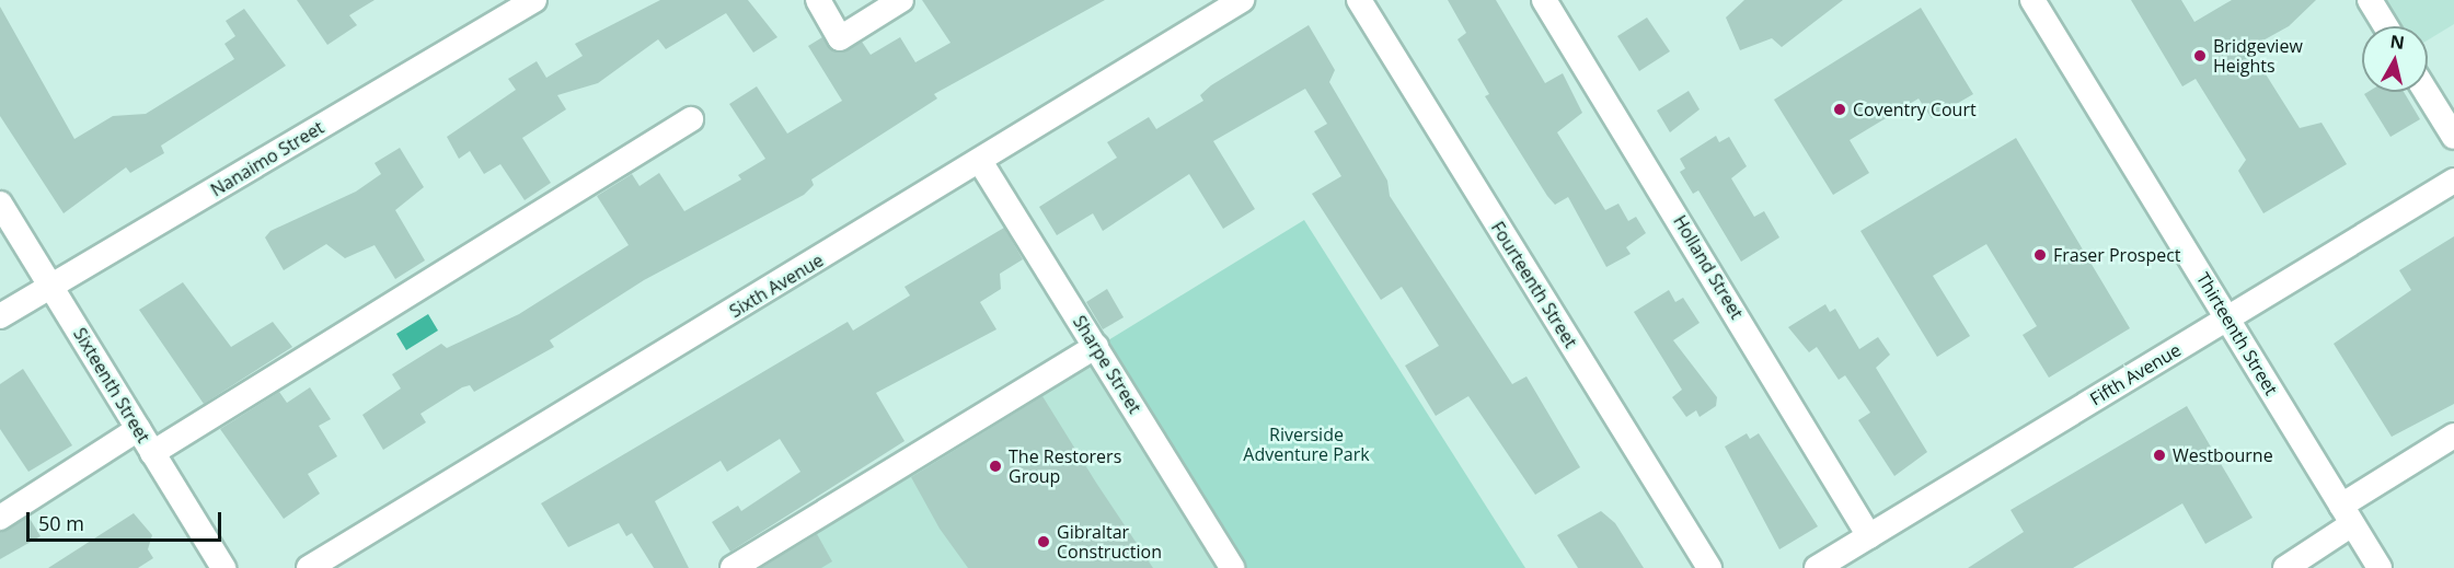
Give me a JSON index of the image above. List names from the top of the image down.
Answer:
{
  "streets": {
    "street": [
      "Nanaimo Street",
      "Holland Street",
      "Fourteenth Street",
      "Sixth Avenue",
      "Thirteenth Street",
      "Sharpe Street",
      "Fifth Avenue",
      "Sixteenth Street"
    ]
  },
  "crossings": [
    ["Nanaimo Street", "Sixteenth Street"],
    ["Holland Street", "Fifth Avenue"],
    ["Sixth Avenue", "Sharpe Street"],
    ["Thirteenth Street", "Fifth Avenue"]
  ],
  "parks": ["Riverside Adventure Park"],
  "places": [
    "Bridgeview Heights",
    "Coventry Court",
    "Fraser Prospect",
    "Westbourne",
    "The Restorers Group",
    "Gibraltar Construction"
  ],
  "scale_bar": "50 m",
  "north": "top"
}
